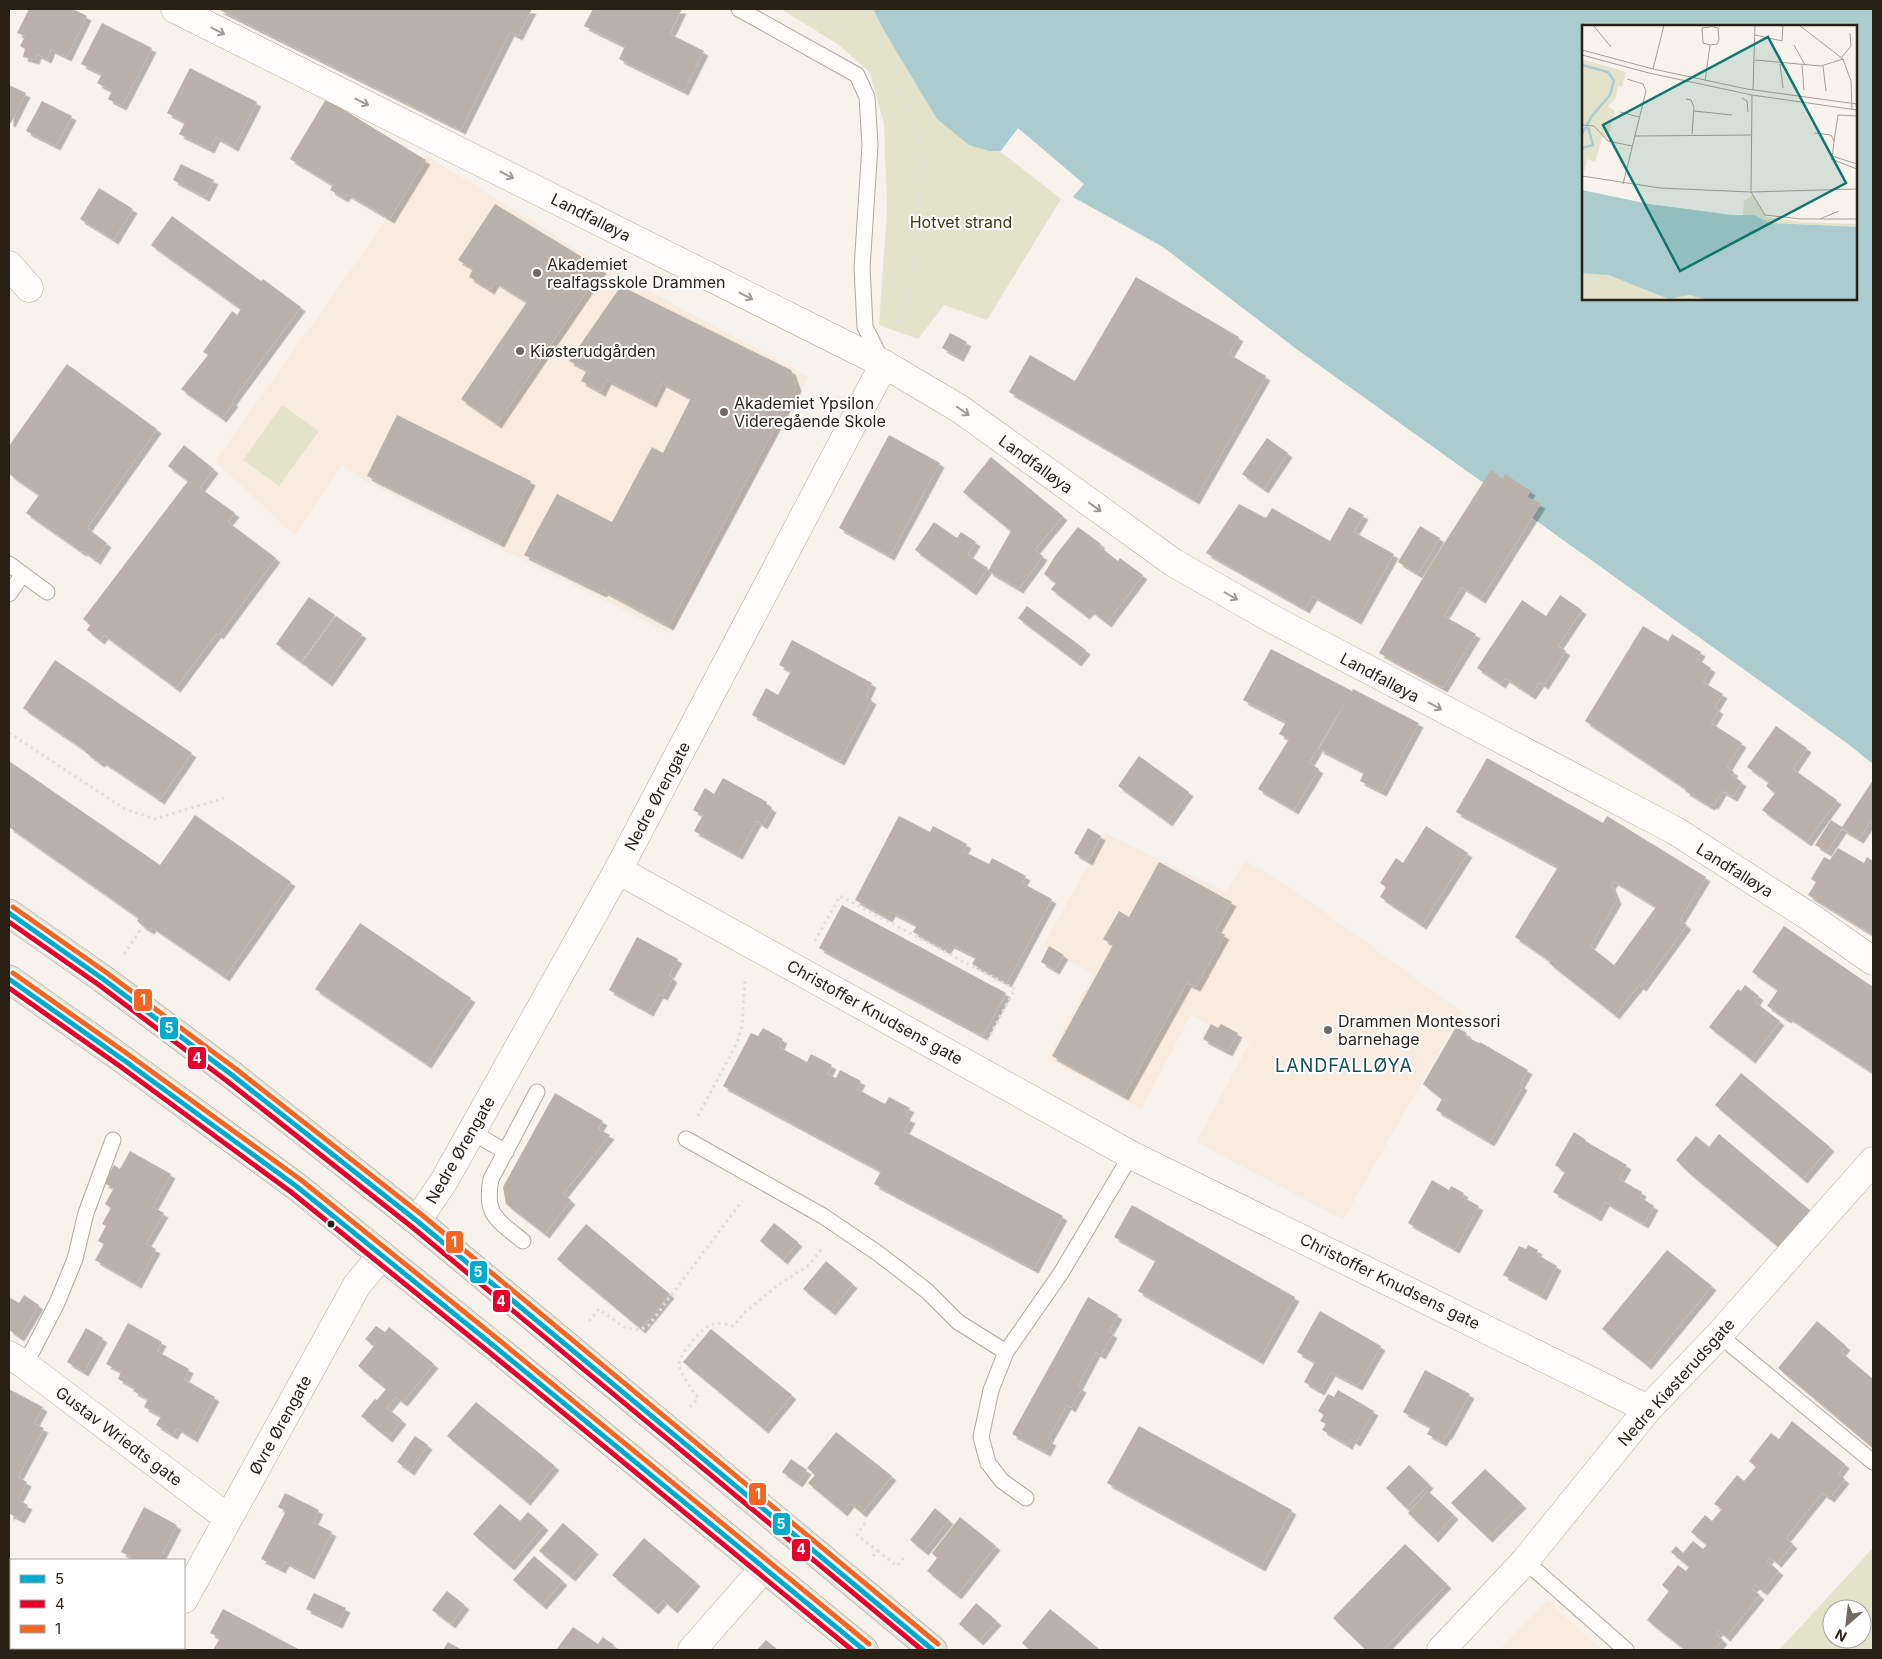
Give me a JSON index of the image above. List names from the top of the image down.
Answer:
{
  "streets": {
    "street": [
      "Landfalløya",
      "Nedre Ørengate",
      "Christoffer Knudsens gate",
      "Nedre Kiøsterudsgate",
      "Øvre Ørengate",
      "Gustav Wriedts gate"
    ]
  },
  "crossings": [
    ["Landfalløya", "Nedre Ørengate"],
    ["Nedre Ørengate", "Christoffer Knudsens gate"],
    ["Christoffer Knudsens gate", "Nedre Kiøsterudsgate"],
    ["Øvre Ørengate", "Gustav Wriedts gate"]
  ],
  "one_way": ["Landfalløya"],
  "districts": ["LANDFALLØYA"],
  "parks": ["Hotvet strand"],
  "places": [
    "Akademiet realfagsskole Drammen",
    "Kiøsterudgården",
    "Akademiet Ypsilon Videregående Skole",
    "Drammen Montessori barnehage"
  ],
  "lines": ["transit line 1", "transit line 5", "transit line 4"],
  "legend": ["5", "4", "1"],
  "north": "bottom left"
}
